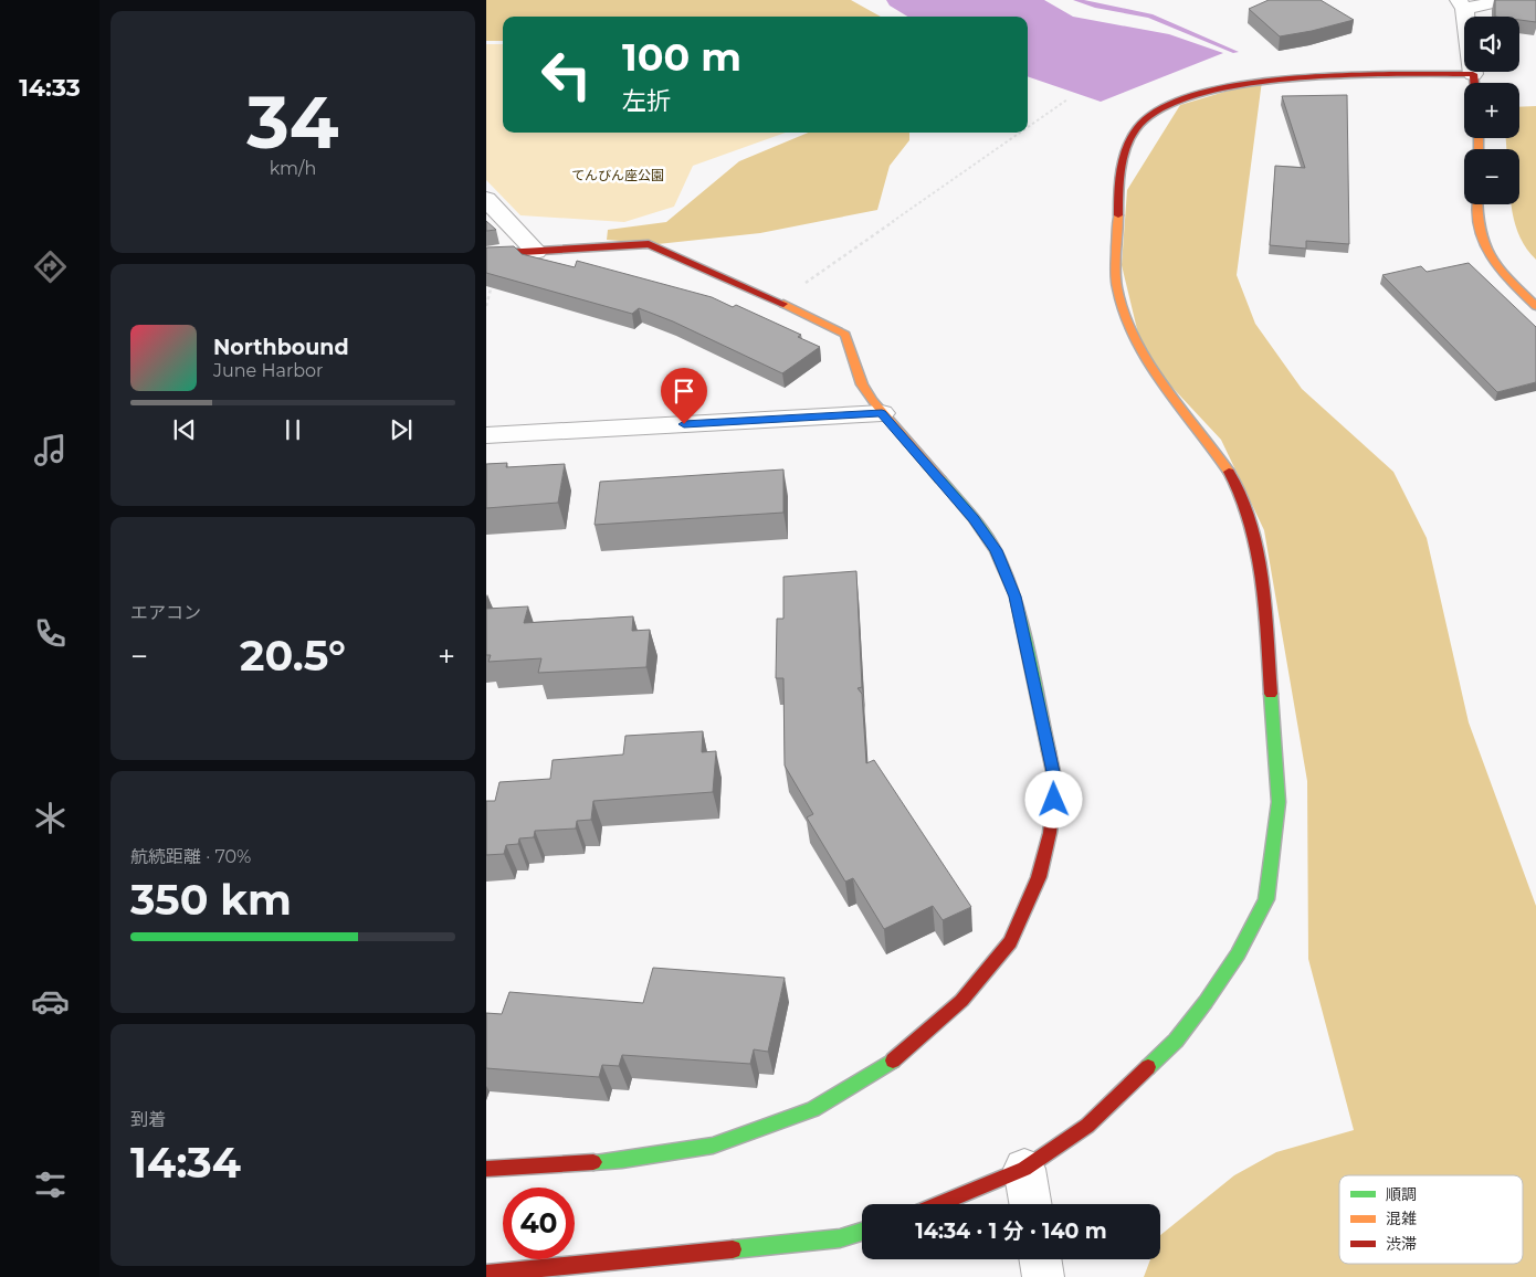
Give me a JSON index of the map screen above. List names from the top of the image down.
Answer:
{
  "parks": ["てんびん座公園"],
  "legend": ["順調", "混雑", "渋滞"],
  "page": {
    "tabs": "14:33",
    "tile": [
      ["34", "km/h"],
      "エアコン",
      ["航続距離 · 70%", "350 km"],
      ["到着", "14:34"]
    ],
    "map_buttons": ["+", "−"],
    "turn": ["100 m", "左折"],
    "song": ["Northbound", "June Harbor"],
    "heat": ["−", "20.5°", "+"],
    "limit": "40",
    "trip": "14:34 · 1 分 · 140 m"
  }
}
